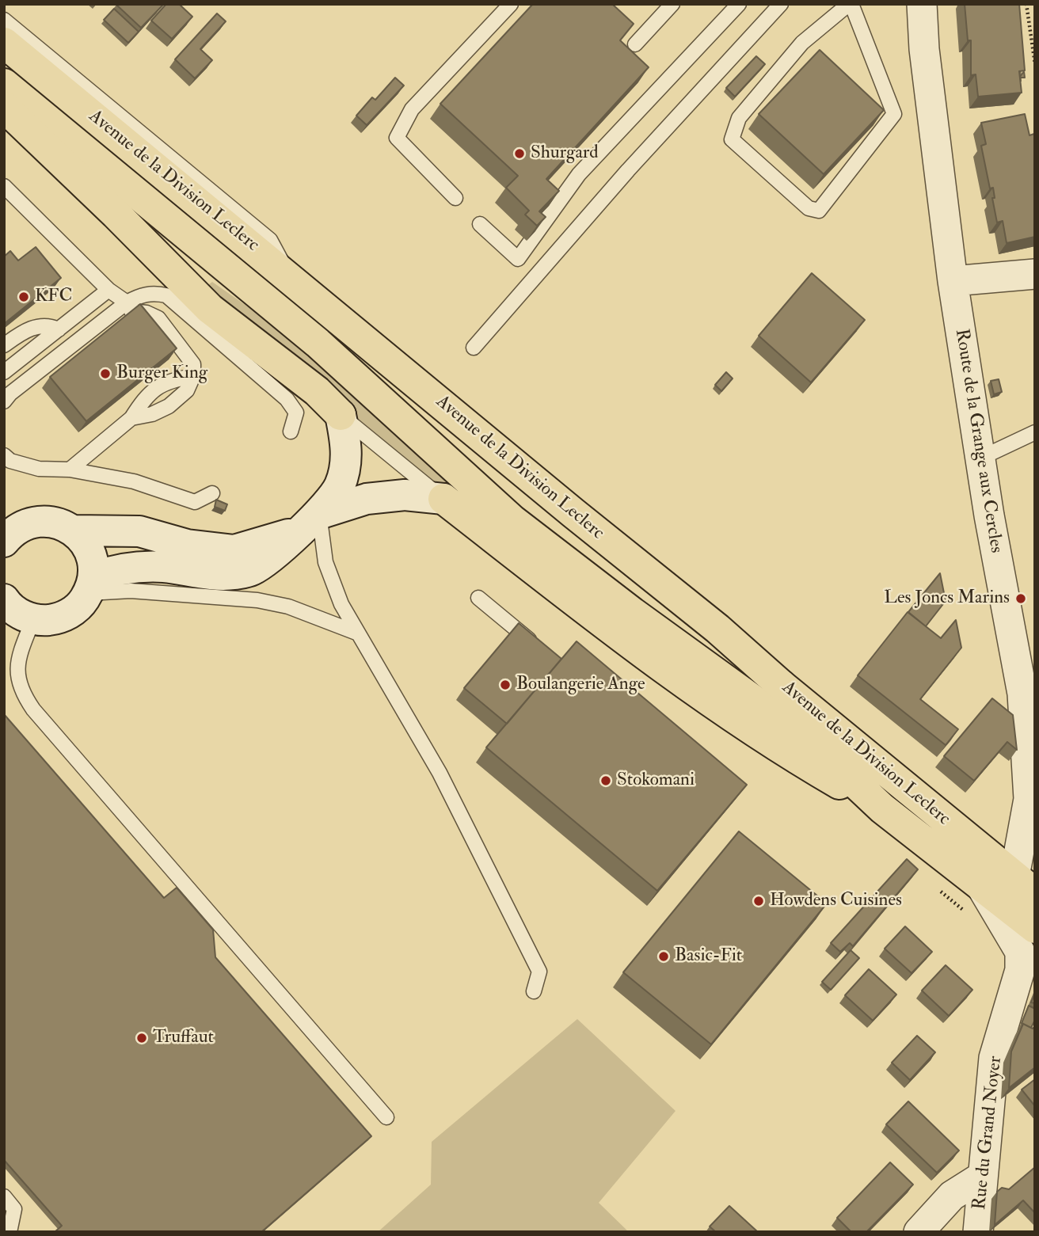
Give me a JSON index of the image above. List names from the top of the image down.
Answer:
{
  "streets": {
    "main road": ["Avenue de la Division Leclerc"],
    "street": ["Route de la Grange aux Cercles", "Rue du Grand Noyer"]
  },
  "crossings": [
    ["Avenue de la Division Leclerc", "Route de la Grange aux Cercles"],
    ["Avenue de la Division Leclerc", "Rue du Grand Noyer"]
  ],
  "places": [
    "Shurgard",
    "KFC",
    "Burger King",
    "Les Joncs Marins",
    "Boulangerie Ange",
    "Stokomani",
    "Howdens Cuisines",
    "Basic-Fit",
    "Truffaut"
  ]
}
